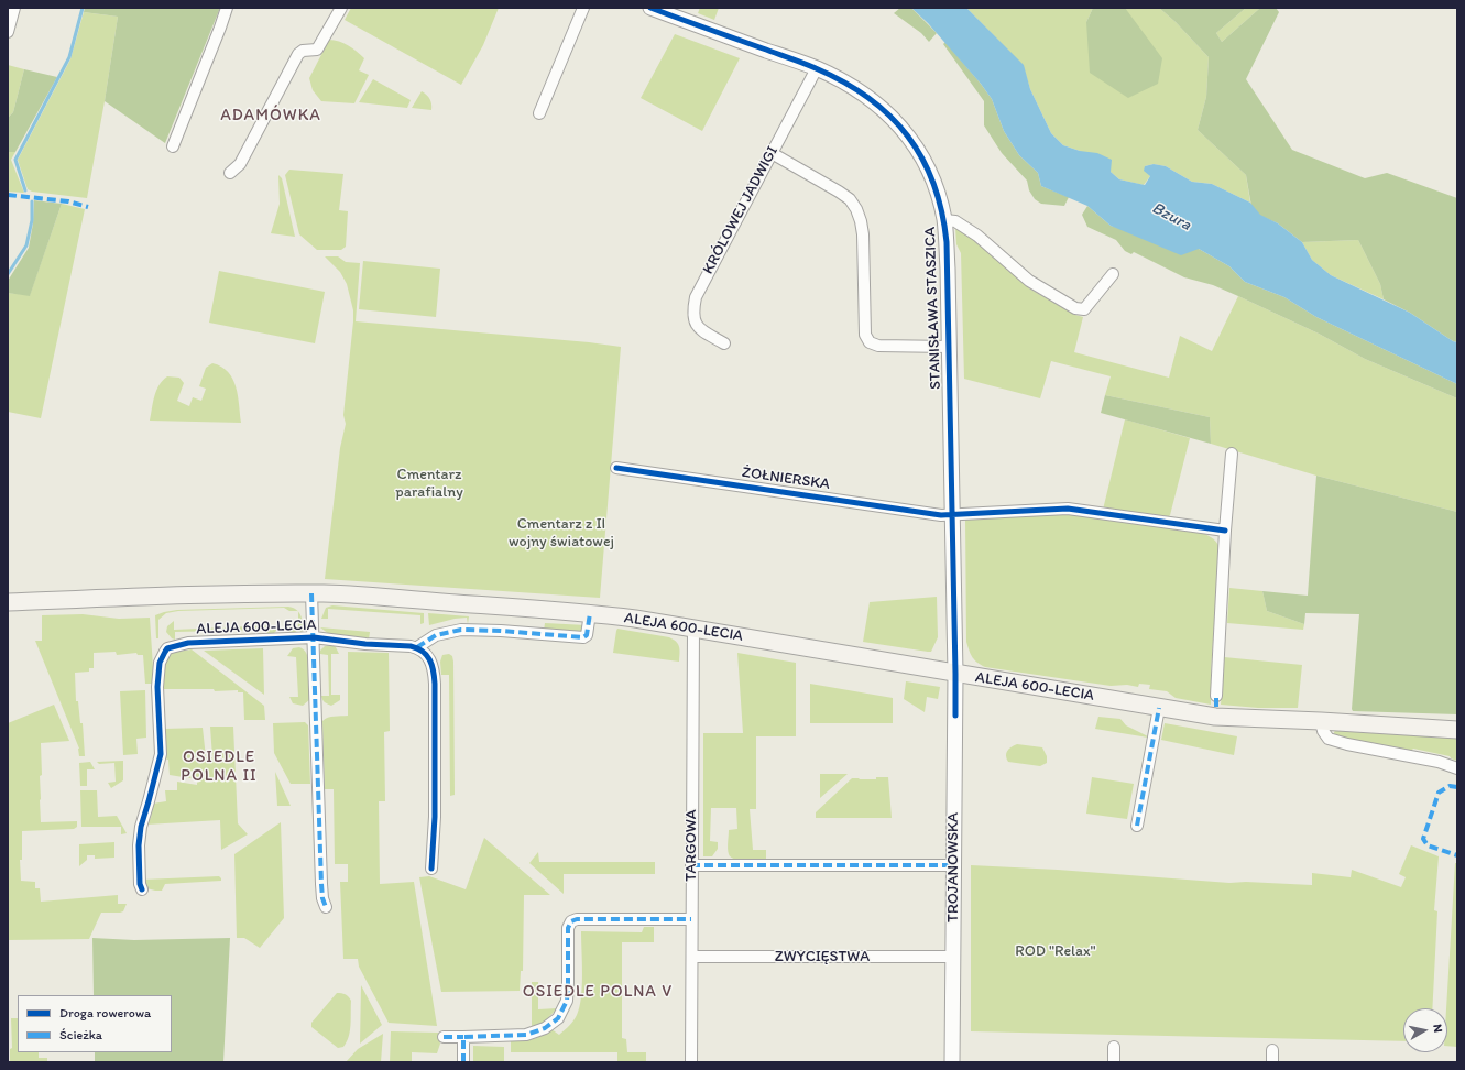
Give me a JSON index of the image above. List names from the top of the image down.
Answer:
{
  "streets": {
    "main road": ["ALEJA 600-LECIA"],
    "street": [
      "KRÓLOWEJ JADWIGI",
      "STANISŁAWA STASZICA",
      "ŻOŁNIERSKA",
      "TARGOWA",
      "TROJANOWSKA",
      "ZWYCIĘSTWA"
    ]
  },
  "crossings": [
    ["KRÓLOWEJ JADWIGI", "STANISŁAWA STASZICA"],
    ["STANISŁAWA STASZICA", "ŻOŁNIERSKA"],
    ["STANISŁAWA STASZICA", "ALEJA 600-LECIA"],
    ["STANISŁAWA STASZICA", "TROJANOWSKA"],
    ["ALEJA 600-LECIA", "TARGOWA"],
    ["ALEJA 600-LECIA", "TROJANOWSKA"],
    ["TARGOWA", "ZWYCIĘSTWA"],
    ["TROJANOWSKA", "ZWYCIĘSTWA"]
  ],
  "districts": ["ADAMÓWKA", "OSIEDLE POLNA II", "OSIEDLE POLNA V"],
  "water": ["Bzura"],
  "parks": ["Cmentarz parafialny", "Cmentarz z II wojny światowej", "ROD \"Relax\""],
  "legend": ["Droga rowerowa", "Ścieżka"],
  "north": "right"
}
